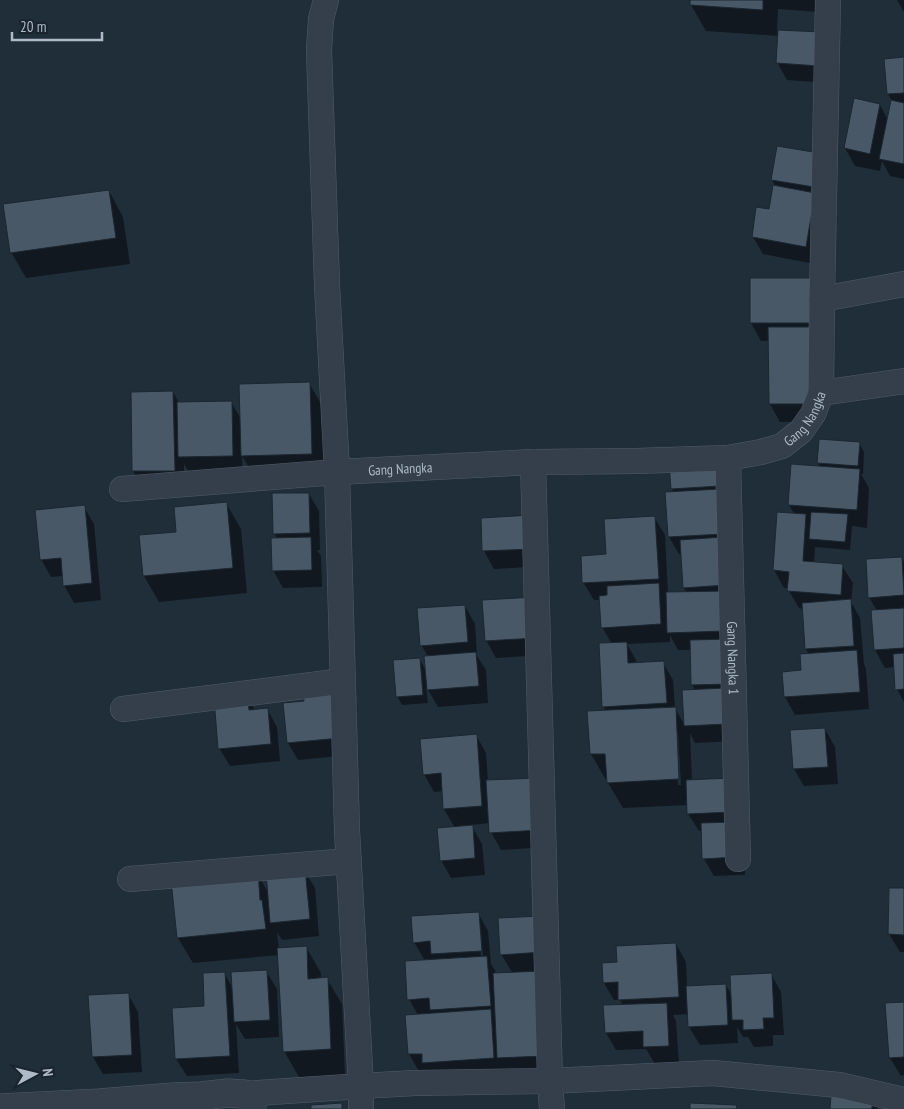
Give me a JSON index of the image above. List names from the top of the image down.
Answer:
{
  "streets": {
    "street": ["Gang Nangka", "Gang Nangka 1"]
  },
  "crossings": [
    ["Gang Nangka", "Gang Nangka 1"]
  ],
  "scale_bar": "20 m",
  "north": "right"
}
